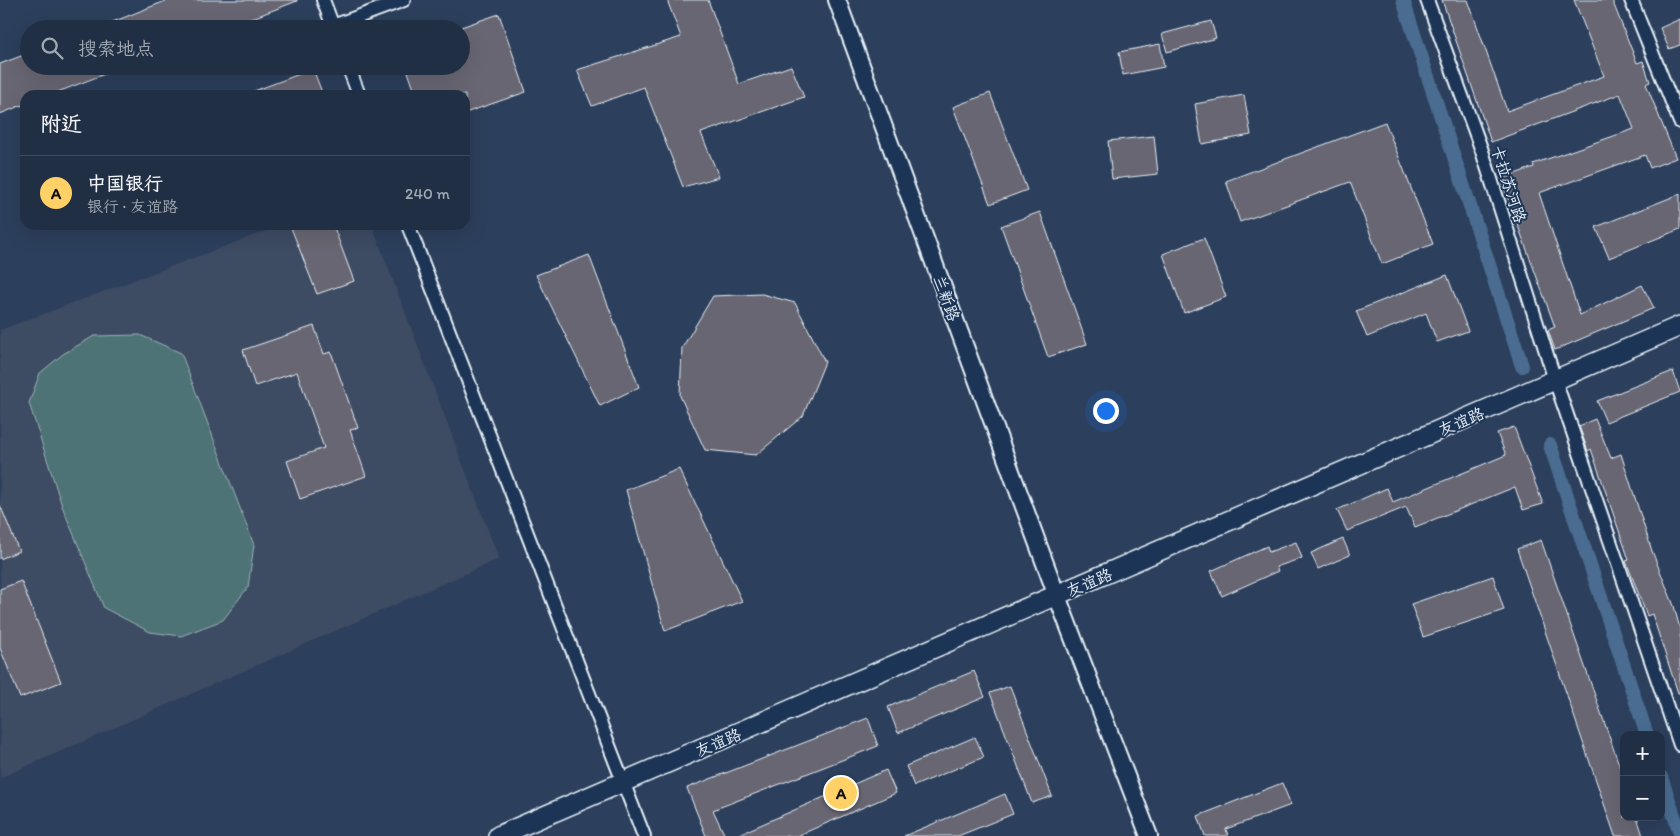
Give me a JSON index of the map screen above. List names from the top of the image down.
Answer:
{
  "streets": {
    "main road": ["友谊路"],
    "street": ["卡拉苏河路", "兰新路"]
  },
  "crossings": [
    ["卡拉苏河路", "友谊路"],
    ["兰新路", "友谊路"]
  ],
  "page": {
    "search": "搜索地点",
    "heading": "附近",
    "list": [
      {
        "mark": "A",
        "name": "中国银行",
        "note": "银行 · 友谊路",
        "value": "240 m"
      }
    ],
    "map_buttons": ["+", "−"],
    "pins": "A"
  }
}
